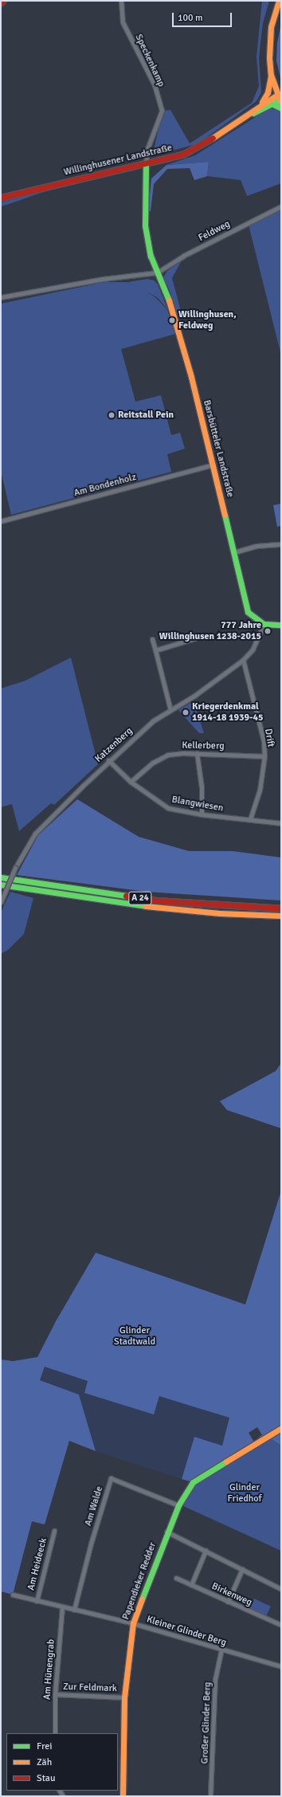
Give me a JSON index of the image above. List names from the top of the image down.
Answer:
{
  "streets": {
    "main road": [
      "Willinghusener Landstraße",
      "Barsbütteler Landstraße",
      "A 24",
      "Papendieker Redder"
    ],
    "street": [
      "Speckenkamp",
      "Feldweg",
      "Am Bondenholz",
      "Drift",
      "Katzenberg",
      "Kellerberg",
      "Blangwiesen",
      "Am Walde",
      "Am Heideeck",
      "Birkenweg",
      "Kleiner Glinder Berg",
      "Am Hünengrab",
      "Zur Feldmark",
      "Großer Glinder Berg"
    ]
  },
  "crossings": [
    ["Speckenkamp", "Willinghusener Landstraße"],
    ["Speckenkamp", "Barsbütteler Landstraße"],
    ["Willinghusener Landstraße", "Barsbütteler Landstraße"],
    ["Feldweg", "Barsbütteler Landstraße"],
    ["Barsbütteler Landstraße", "Am Bondenholz"],
    ["Barsbütteler Landstraße", "Katzenberg"],
    ["Drift", "Katzenberg"],
    ["Drift", "Kellerberg"],
    ["Drift", "Blangwiesen"],
    ["Katzenberg", "Blangwiesen"],
    ["Kellerberg", "Blangwiesen"],
    ["Am Walde", "Papendieker Redder"],
    ["Am Walde", "Kleiner Glinder Berg"],
    ["Am Heideeck", "Kleiner Glinder Berg"],
    ["Papendieker Redder", "Kleiner Glinder Berg"],
    ["Papendieker Redder", "Zur Feldmark"],
    ["Kleiner Glinder Berg", "Am Hünengrab"],
    ["Kleiner Glinder Berg", "Großer Glinder Berg"],
    ["Am Hünengrab", "Zur Feldmark"]
  ],
  "parks": ["Glinder Stadtwald", "Glinder Friedhof"],
  "places": [
    "Willinghusen, Feldweg",
    "Reitstall Pein",
    "777 Jahre Willinghusen 1238-2015",
    "Kriegerdenkmal 1914-18 1939-45"
  ],
  "legend": ["Frei", "Zäh", "Stau"],
  "scale_bar": "100 m"
}
